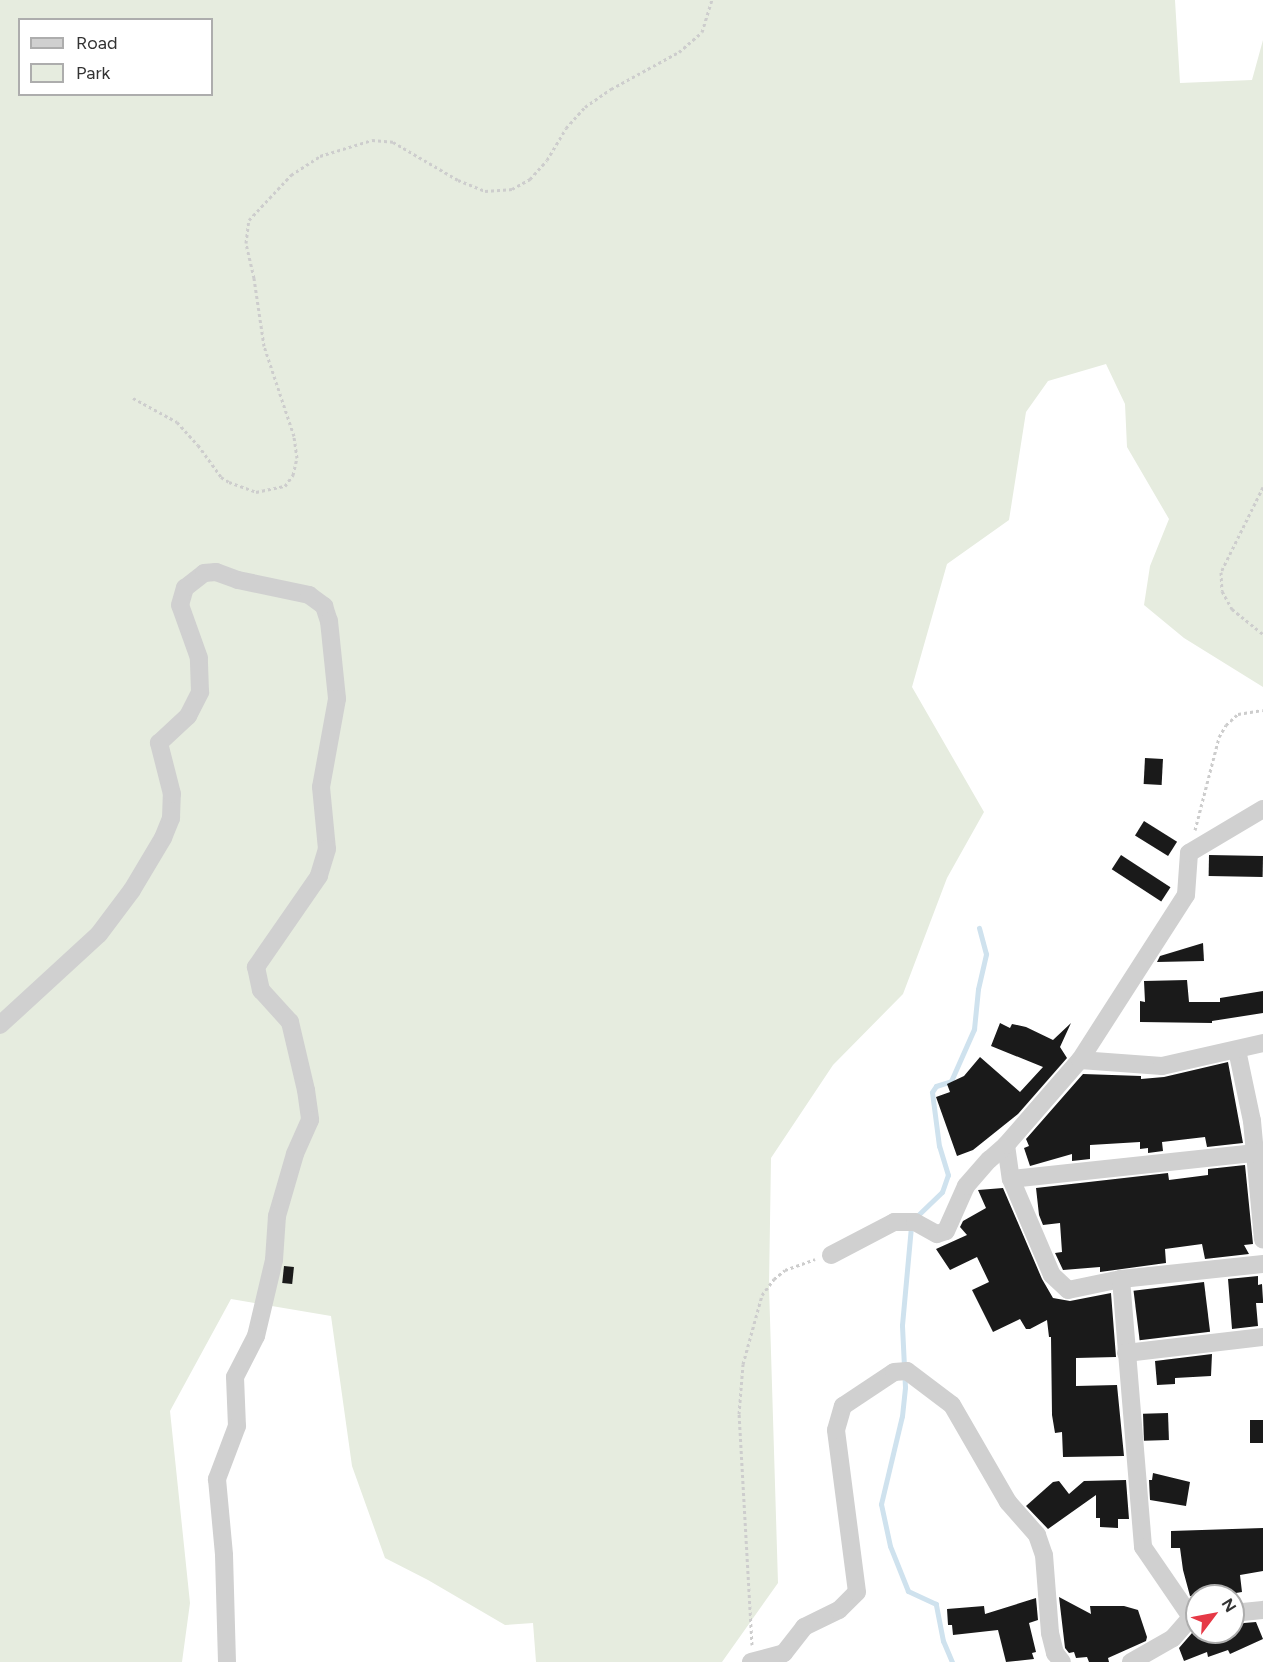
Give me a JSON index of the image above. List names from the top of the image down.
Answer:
{
  "legend": ["Road", "Park"],
  "north": "top right"
}
